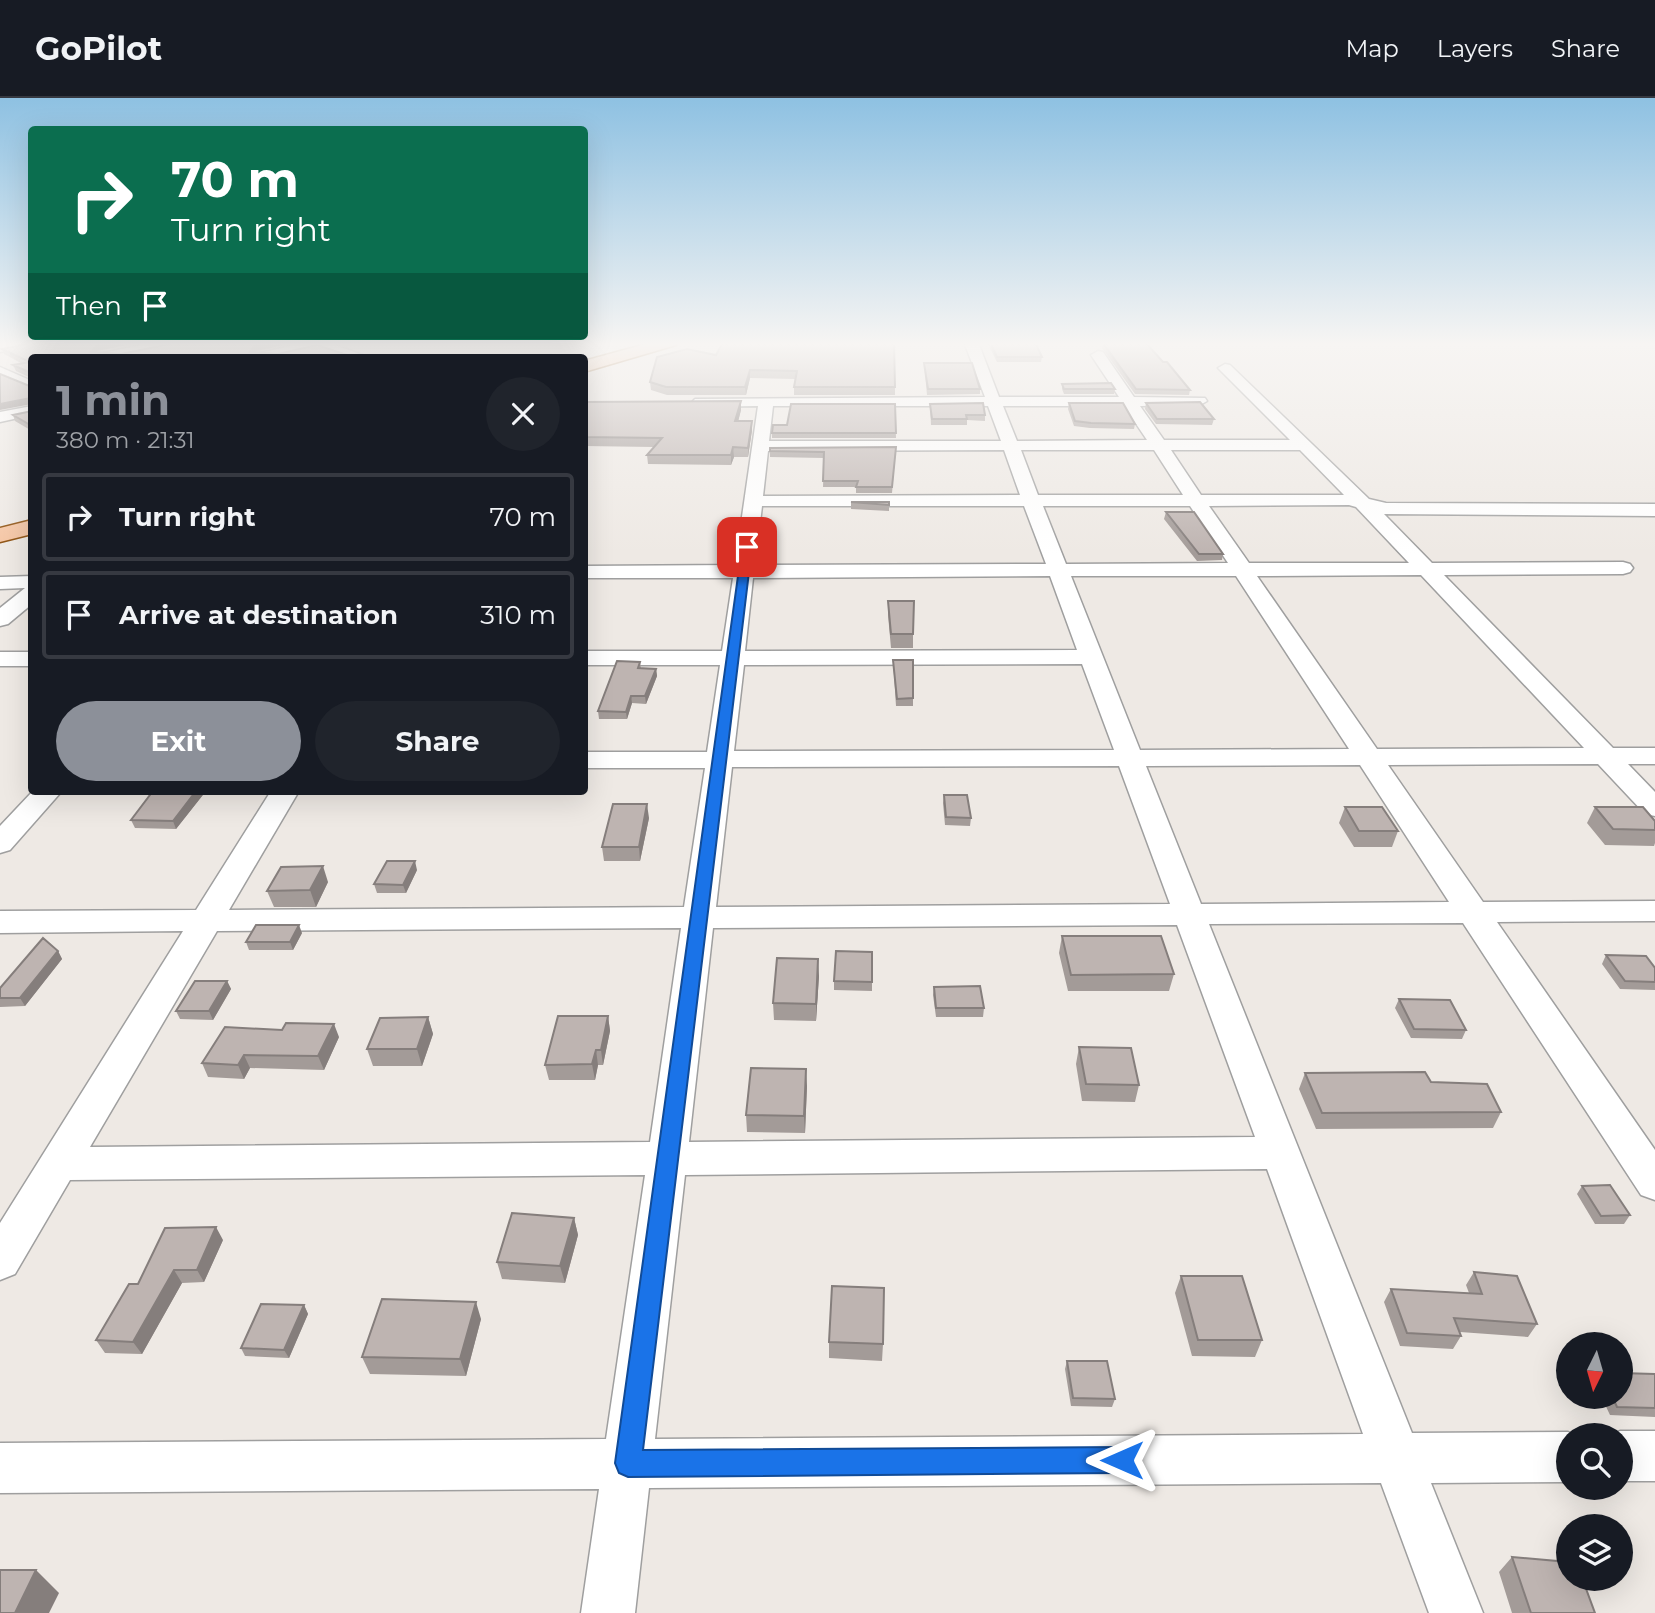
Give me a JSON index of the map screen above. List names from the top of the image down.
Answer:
{
  "north": "bottom",
  "page": {
    "header": "GoPilot",
    "nav": ["Map", "Layers", "Share"],
    "turn": ["70 m", "Turn right"],
    "then": "Then",
    "heading": ["1 min", "380 m · 21:31"],
    "list": [
      {
        "name": "Turn right",
        "value": "70 m"
      },
      {
        "name": "Arrive at destination",
        "value": "310 m"
      }
    ],
    "buttons": ["Exit", "Share"]
  }
}
